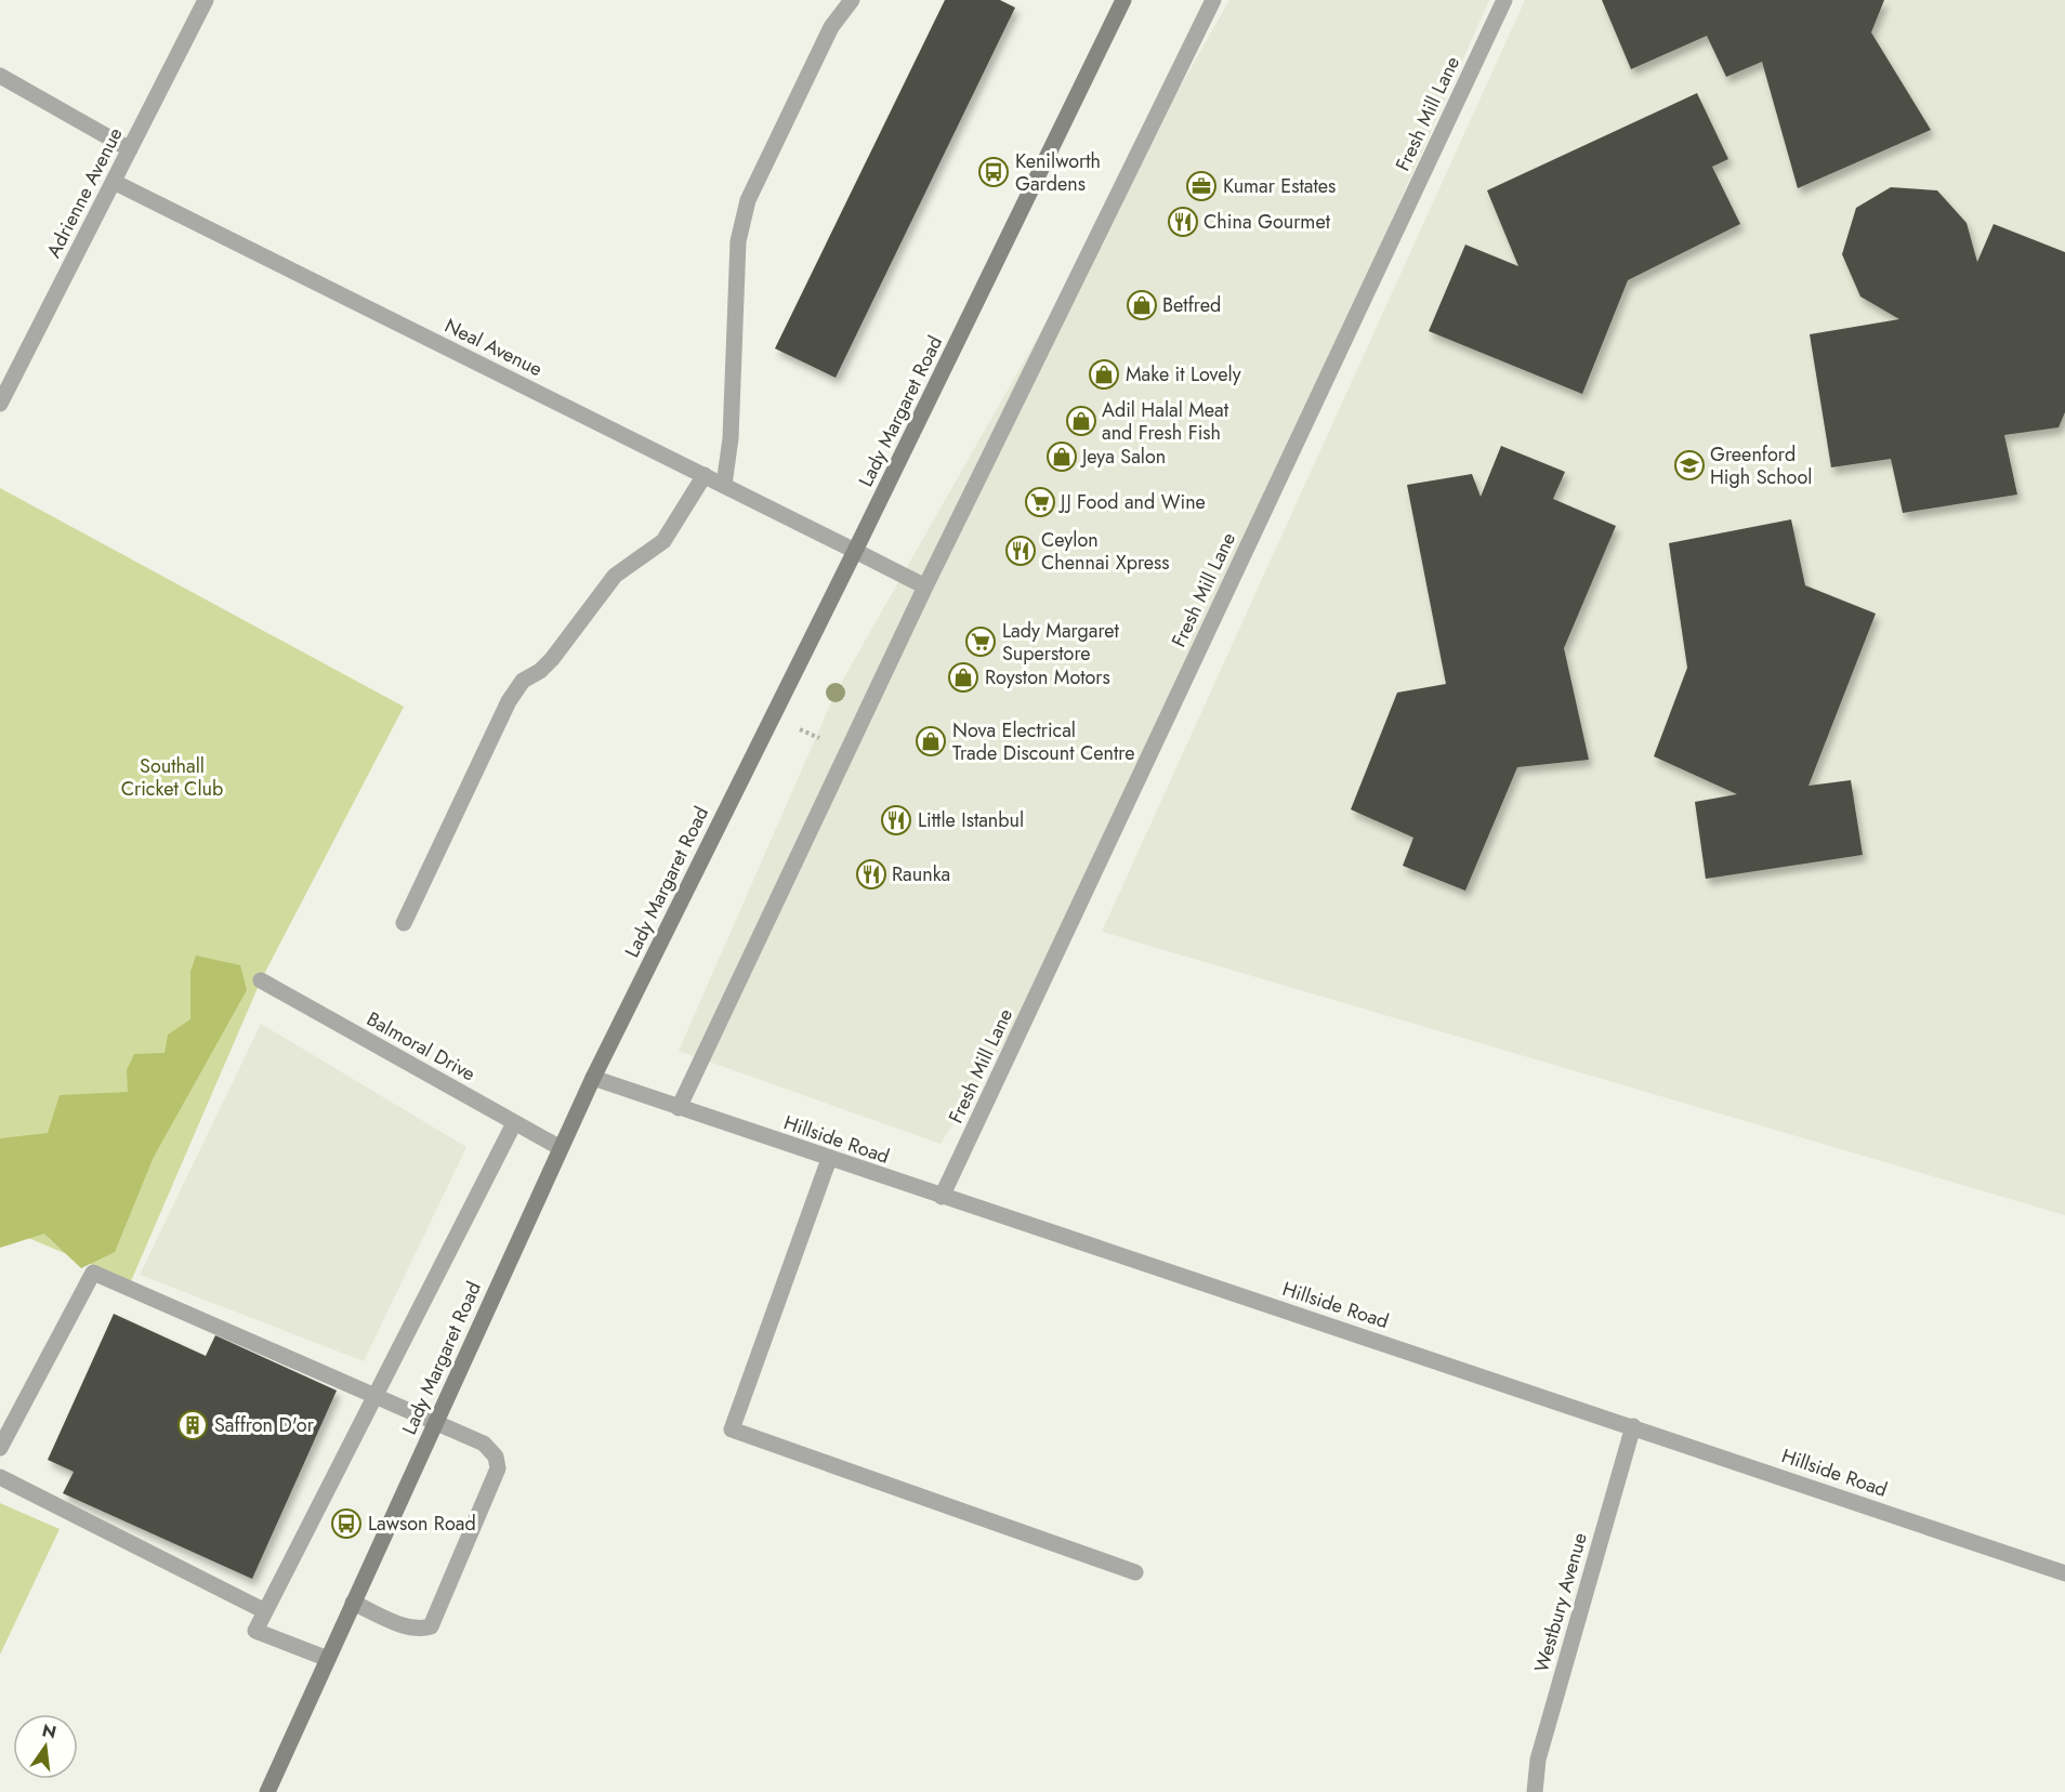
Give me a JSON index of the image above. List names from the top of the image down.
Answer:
{
  "streets": {
    "street": [
      "Fresh Mill Lane",
      "Adrienne Avenue",
      "Neal Avenue",
      "Lady Margaret Road",
      "Balmoral Drive",
      "Hillside Road",
      "Westbury Avenue"
    ]
  },
  "crossings": [
    ["Fresh Mill Lane", "Hillside Road"],
    ["Adrienne Avenue", "Neal Avenue"],
    ["Neal Avenue", "Lady Margaret Road"],
    ["Lady Margaret Road", "Balmoral Drive"],
    ["Lady Margaret Road", "Hillside Road"],
    ["Hillside Road", "Westbury Avenue"]
  ],
  "parks": ["Southall Cricket Club"],
  "places": {
    "bus stop": ["Kenilworth Gardens", "Lawson Road"],
    "office": ["Kumar Estates"],
    "restaurant": [
      "China Gourmet",
      "Ceylon Chennai Xpress",
      "Little Istanbul",
      "Raunka"
    ],
    "shop": [
      "Betfred",
      "Make it Lovely",
      "Adil Halal Meat and Fresh Fish",
      "Jeya Salon",
      "Royston Motors",
      "Nova Electrical Trade Discount Centre"
    ],
    "school or university": ["Greenford High School"],
    "supermarket": ["JJ Food and Wine", "Lady Margaret Superstore"],
    "building": ["Saffron D'or"]
  },
  "north": "top"
}
